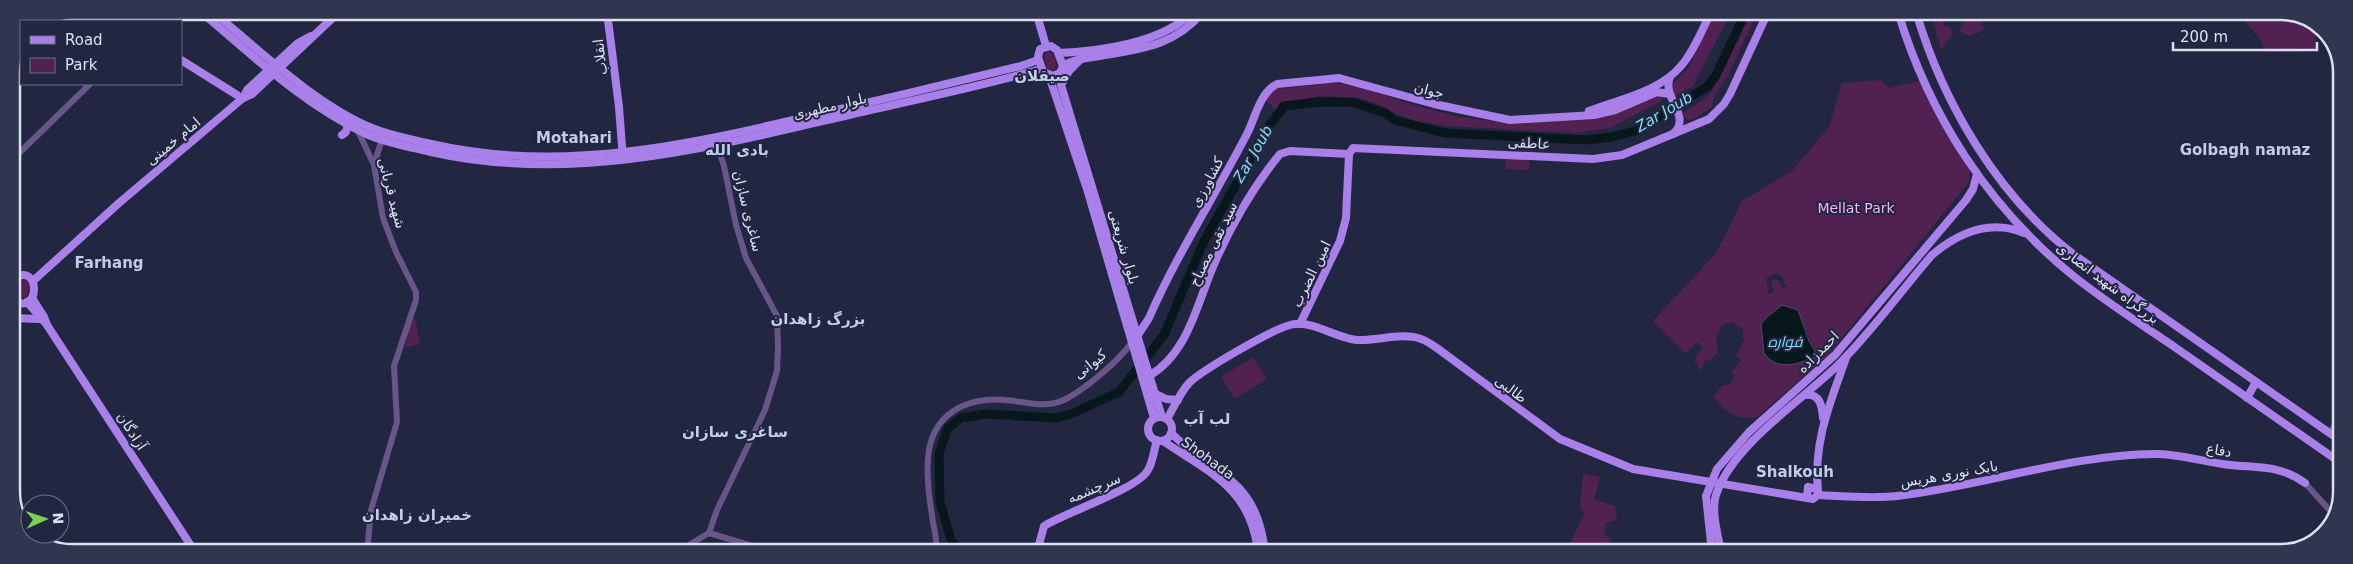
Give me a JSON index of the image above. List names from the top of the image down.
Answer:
{
  "streets": {
    "main road": [
      "انقلاب",
      "جوان",
      "بلوار مطهری",
      "عاطفی",
      "کشاورزی",
      "سید تقی مصباح",
      "بلوار شریعتی",
      "امین الضرب",
      "بزرگراه شهید انصاری",
      "احمدزاده",
      "طالبی",
      "آزادگان",
      "دفاع",
      "Shohada",
      "بابک نوری هریس",
      "سرچشمه"
    ],
    "street": ["شهید قربانی", "ساغری سازان", "کیوانی"]
  },
  "crossings": [
    ["انقلاب", "بلوار مطهری"],
    ["جوان", "کشاورزی"],
    ["بلوار مطهری", "ساغری سازان"],
    ["بلوار مطهری", "بلوار شریعتی"],
    ["عاطفی", "سید تقی مصباح"],
    ["عاطفی", "امین الضرب"],
    ["کشاورزی", "بلوار شریعتی"],
    ["کشاورزی", "کیوانی"],
    ["سید تقی مصباح", "بلوار شریعتی"],
    ["سید تقی مصباح", "امین الضرب"],
    ["بلوار شریعتی", "امین الضرب"],
    ["بلوار شریعتی", "کیوانی"],
    ["بلوار شریعتی", "Shohada"],
    ["بلوار شریعتی", "سرچشمه"],
    ["امین الضرب", "طالبی"],
    ["امین الضرب", "Shohada"],
    ["امین الضرب", "سرچشمه"],
    ["بزرگراه شهید انصاری", "احمدزاده"],
    ["احمدزاده", "طالبی"],
    ["احمدزاده", "بابک نوری هریس"],
    ["دفاع", "بابک نوری هریس"],
    ["Shohada", "سرچشمه"]
  ],
  "districts": [
    "صیقلان",
    "Motahari",
    "بادی الله",
    "Golbagh namaz",
    "Farhang",
    "بزرگ زاهدان",
    "لب آب",
    "ساغری سازان",
    "Shalkouh",
    "خمیران زاهدان"
  ],
  "water": ["Zar Joub", "فواره"],
  "parks": ["Mellat Park"],
  "legend": ["Road", "Park"],
  "scale_bar": "200 m",
  "north": "right"
}
